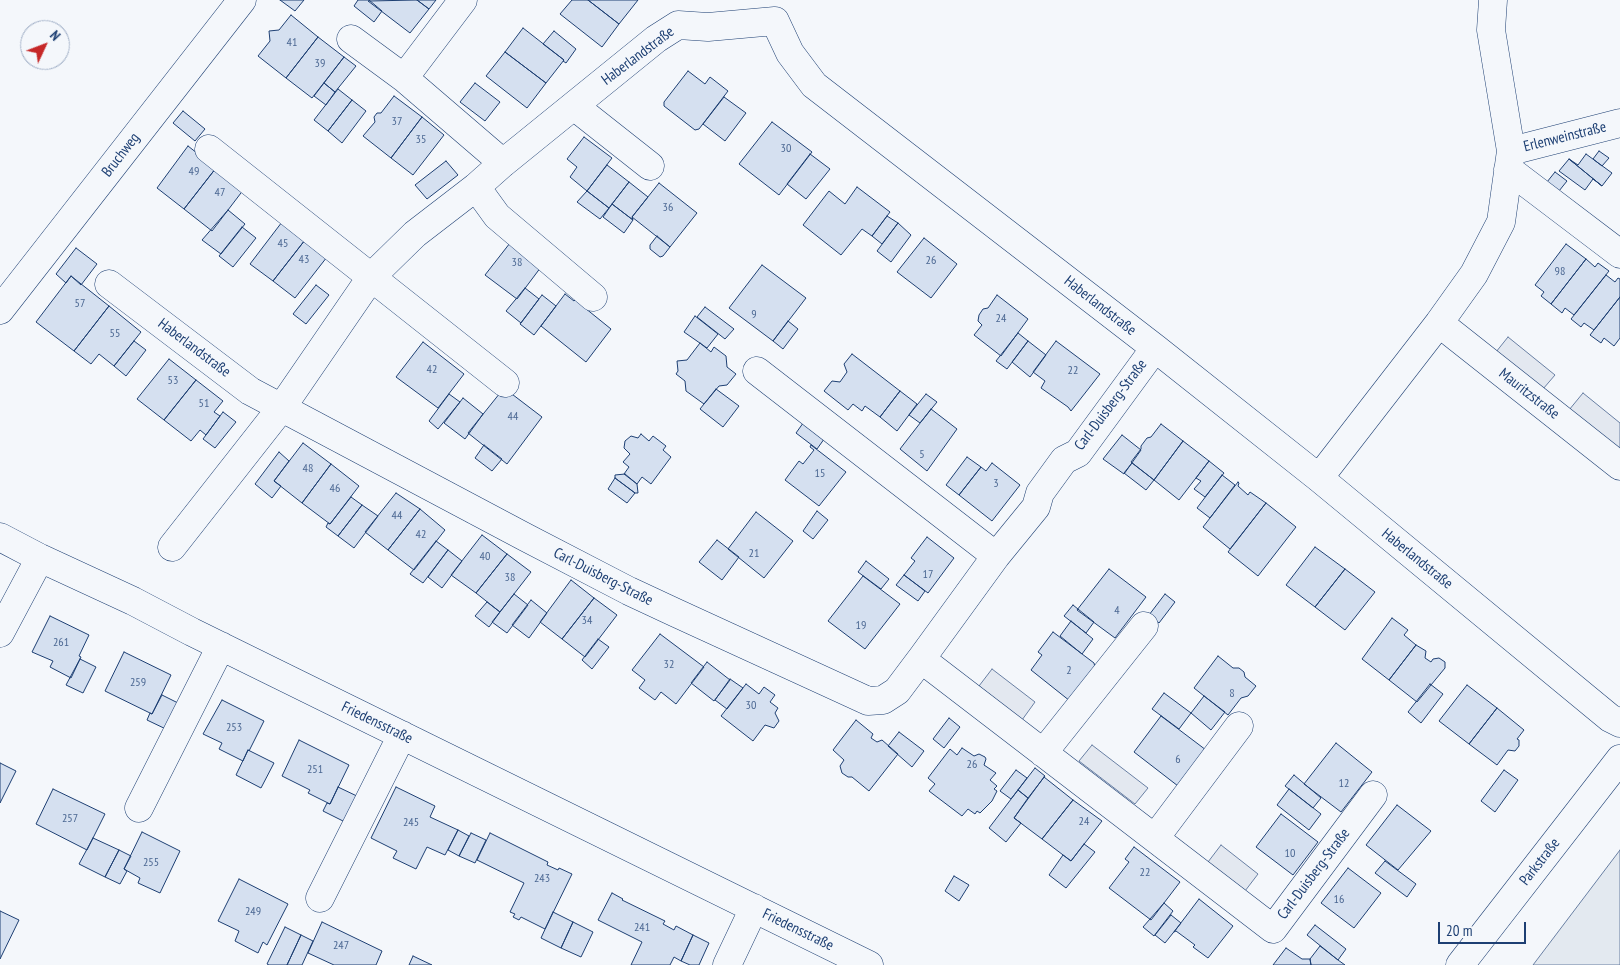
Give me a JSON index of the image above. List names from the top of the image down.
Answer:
{
  "streets": {
    "street": [
      "Haberlandstraße",
      "Erlenweinstraße",
      "Bruchweg",
      "Mauritzstraße",
      "Carl-Duisberg-Straße",
      "Friedensstraße",
      "Parkstraße"
    ]
  },
  "crossings": [
    ["Haberlandstraße", "Carl-Duisberg-Straße"]
  ],
  "house_numbers": [
    "41",
    "39",
    "37",
    "35",
    "30",
    "49",
    "47",
    "36",
    "45",
    "43",
    "26",
    "38",
    "98",
    "57",
    "9",
    "24",
    "55",
    "42",
    "22",
    "53",
    "51",
    "44",
    "5",
    "48",
    "15",
    "3",
    "46",
    "44",
    "42",
    "21",
    "40",
    "17",
    "38",
    "4",
    "34",
    "19",
    "261",
    "32",
    "2",
    "259",
    "8",
    "30",
    "253",
    "6",
    "26",
    "251",
    "12",
    "257",
    "24",
    "245",
    "10",
    "255",
    "22",
    "243",
    "16",
    "249",
    "241",
    "247"
  ],
  "scale_bar": "20 m",
  "north": "top right"
}
